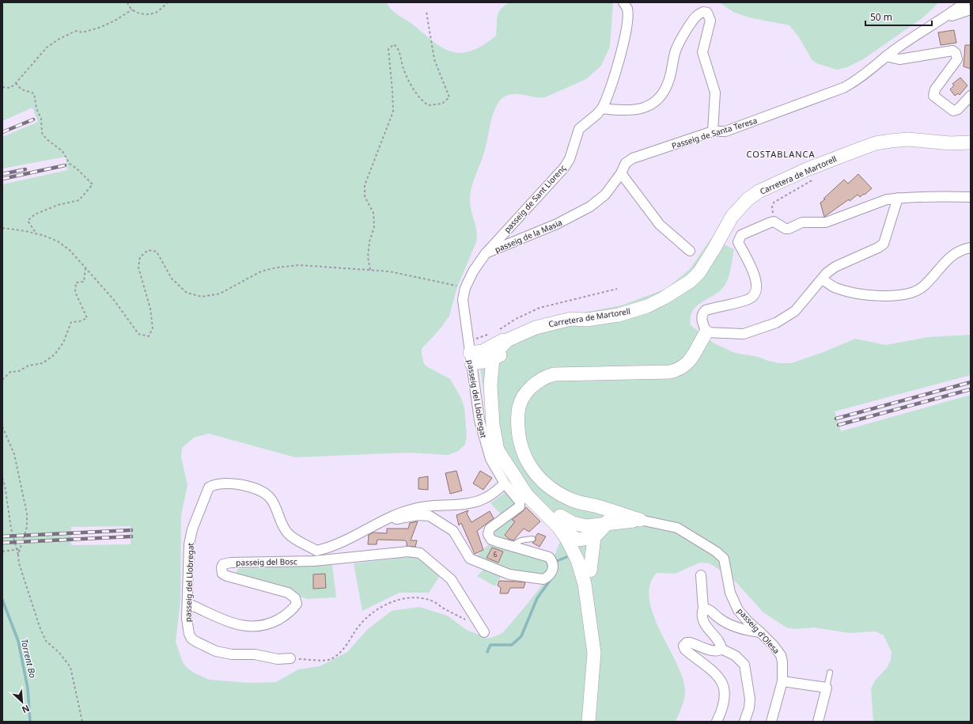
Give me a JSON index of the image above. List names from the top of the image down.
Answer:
{
  "streets": {
    "main road": ["Carretera de Martorell"],
    "street": [
      "Passeig de Santa Teresa",
      "passeig de Sant Llorenç",
      "passeig de la Masia",
      "passeig del Llobregat",
      "passeig del Bosc",
      "passeig d'Olesa"
    ]
  },
  "crossings": [
    ["Passeig de Santa Teresa", "passeig de la Masia"],
    ["Carretera de Martorell", "passeig de la Masia"],
    ["Carretera de Martorell", "passeig del Llobregat"],
    ["passeig de Sant Llorenç", "passeig de la Masia"],
    ["passeig de la Masia", "passeig del Llobregat"],
    ["passeig del Llobregat", "passeig del Bosc"]
  ],
  "districts": ["COSTABLANCA"],
  "water": ["Torrent Bo"],
  "house_numbers": ["6"],
  "scale_bar": "50 m",
  "north": "bottom right"
}
